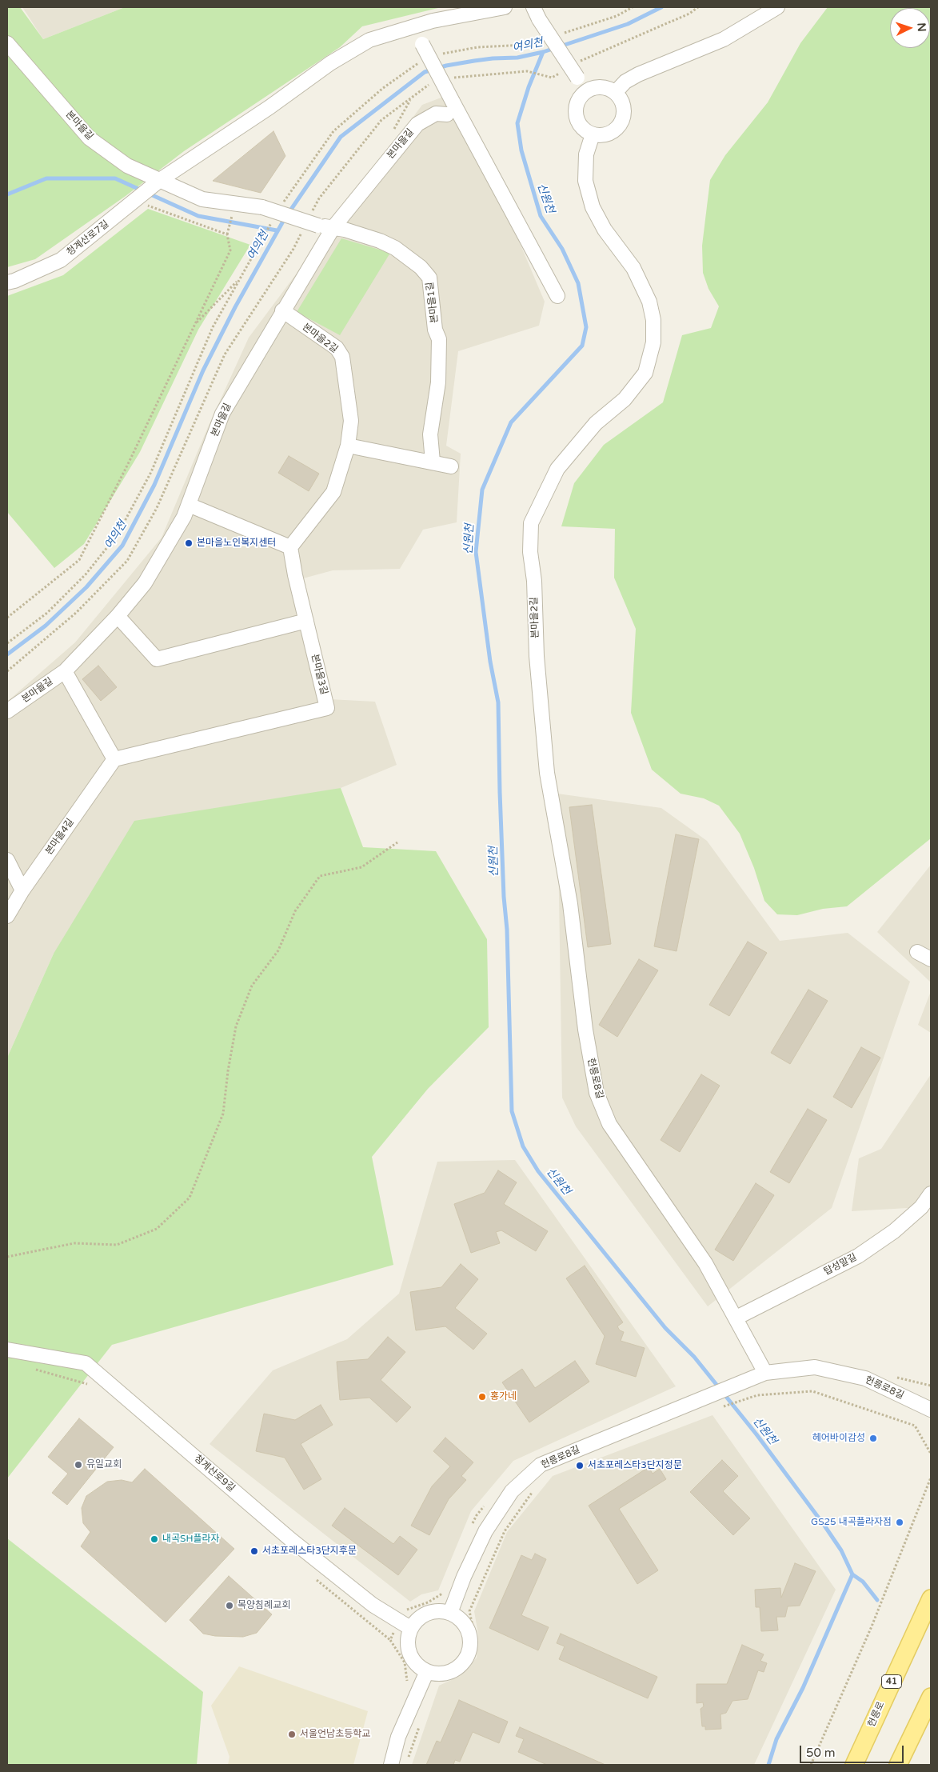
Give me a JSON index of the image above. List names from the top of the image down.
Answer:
{
  "streets": {
    "main road": ["41", "헌릉로"],
    "street": [
      "본마을길",
      "청계산로7길",
      "본마을1길",
      "본마을2길",
      "본마을3길",
      "본마을4길",
      "헌릉로8길",
      "탑성말길",
      "청계산로9길"
    ]
  },
  "crossings": [
    ["본마을길", "청계산로7길"],
    ["본마을길", "본마을1길"],
    ["본마을길", "본마을2길"],
    ["본마을2길", "본마을3길"],
    ["본마을2길", "헌릉로8길"],
    ["본마을3길", "본마을4길"],
    ["헌릉로8길", "탑성말길"],
    ["헌릉로8길", "청계산로9길"]
  ],
  "water": ["여의천", "신원천"],
  "places": [
    "본마을노인복지센터",
    "홍가네",
    "헤어바이감성",
    "유일교회",
    "서초포레스타3단지정문",
    "GS25 내곡플라자점",
    "내곡SH플라자",
    "서초포레스타3단지후문",
    "목양침례교회",
    "서울언남초등학교"
  ],
  "scale_bar": "50 m",
  "north": "right"
}
